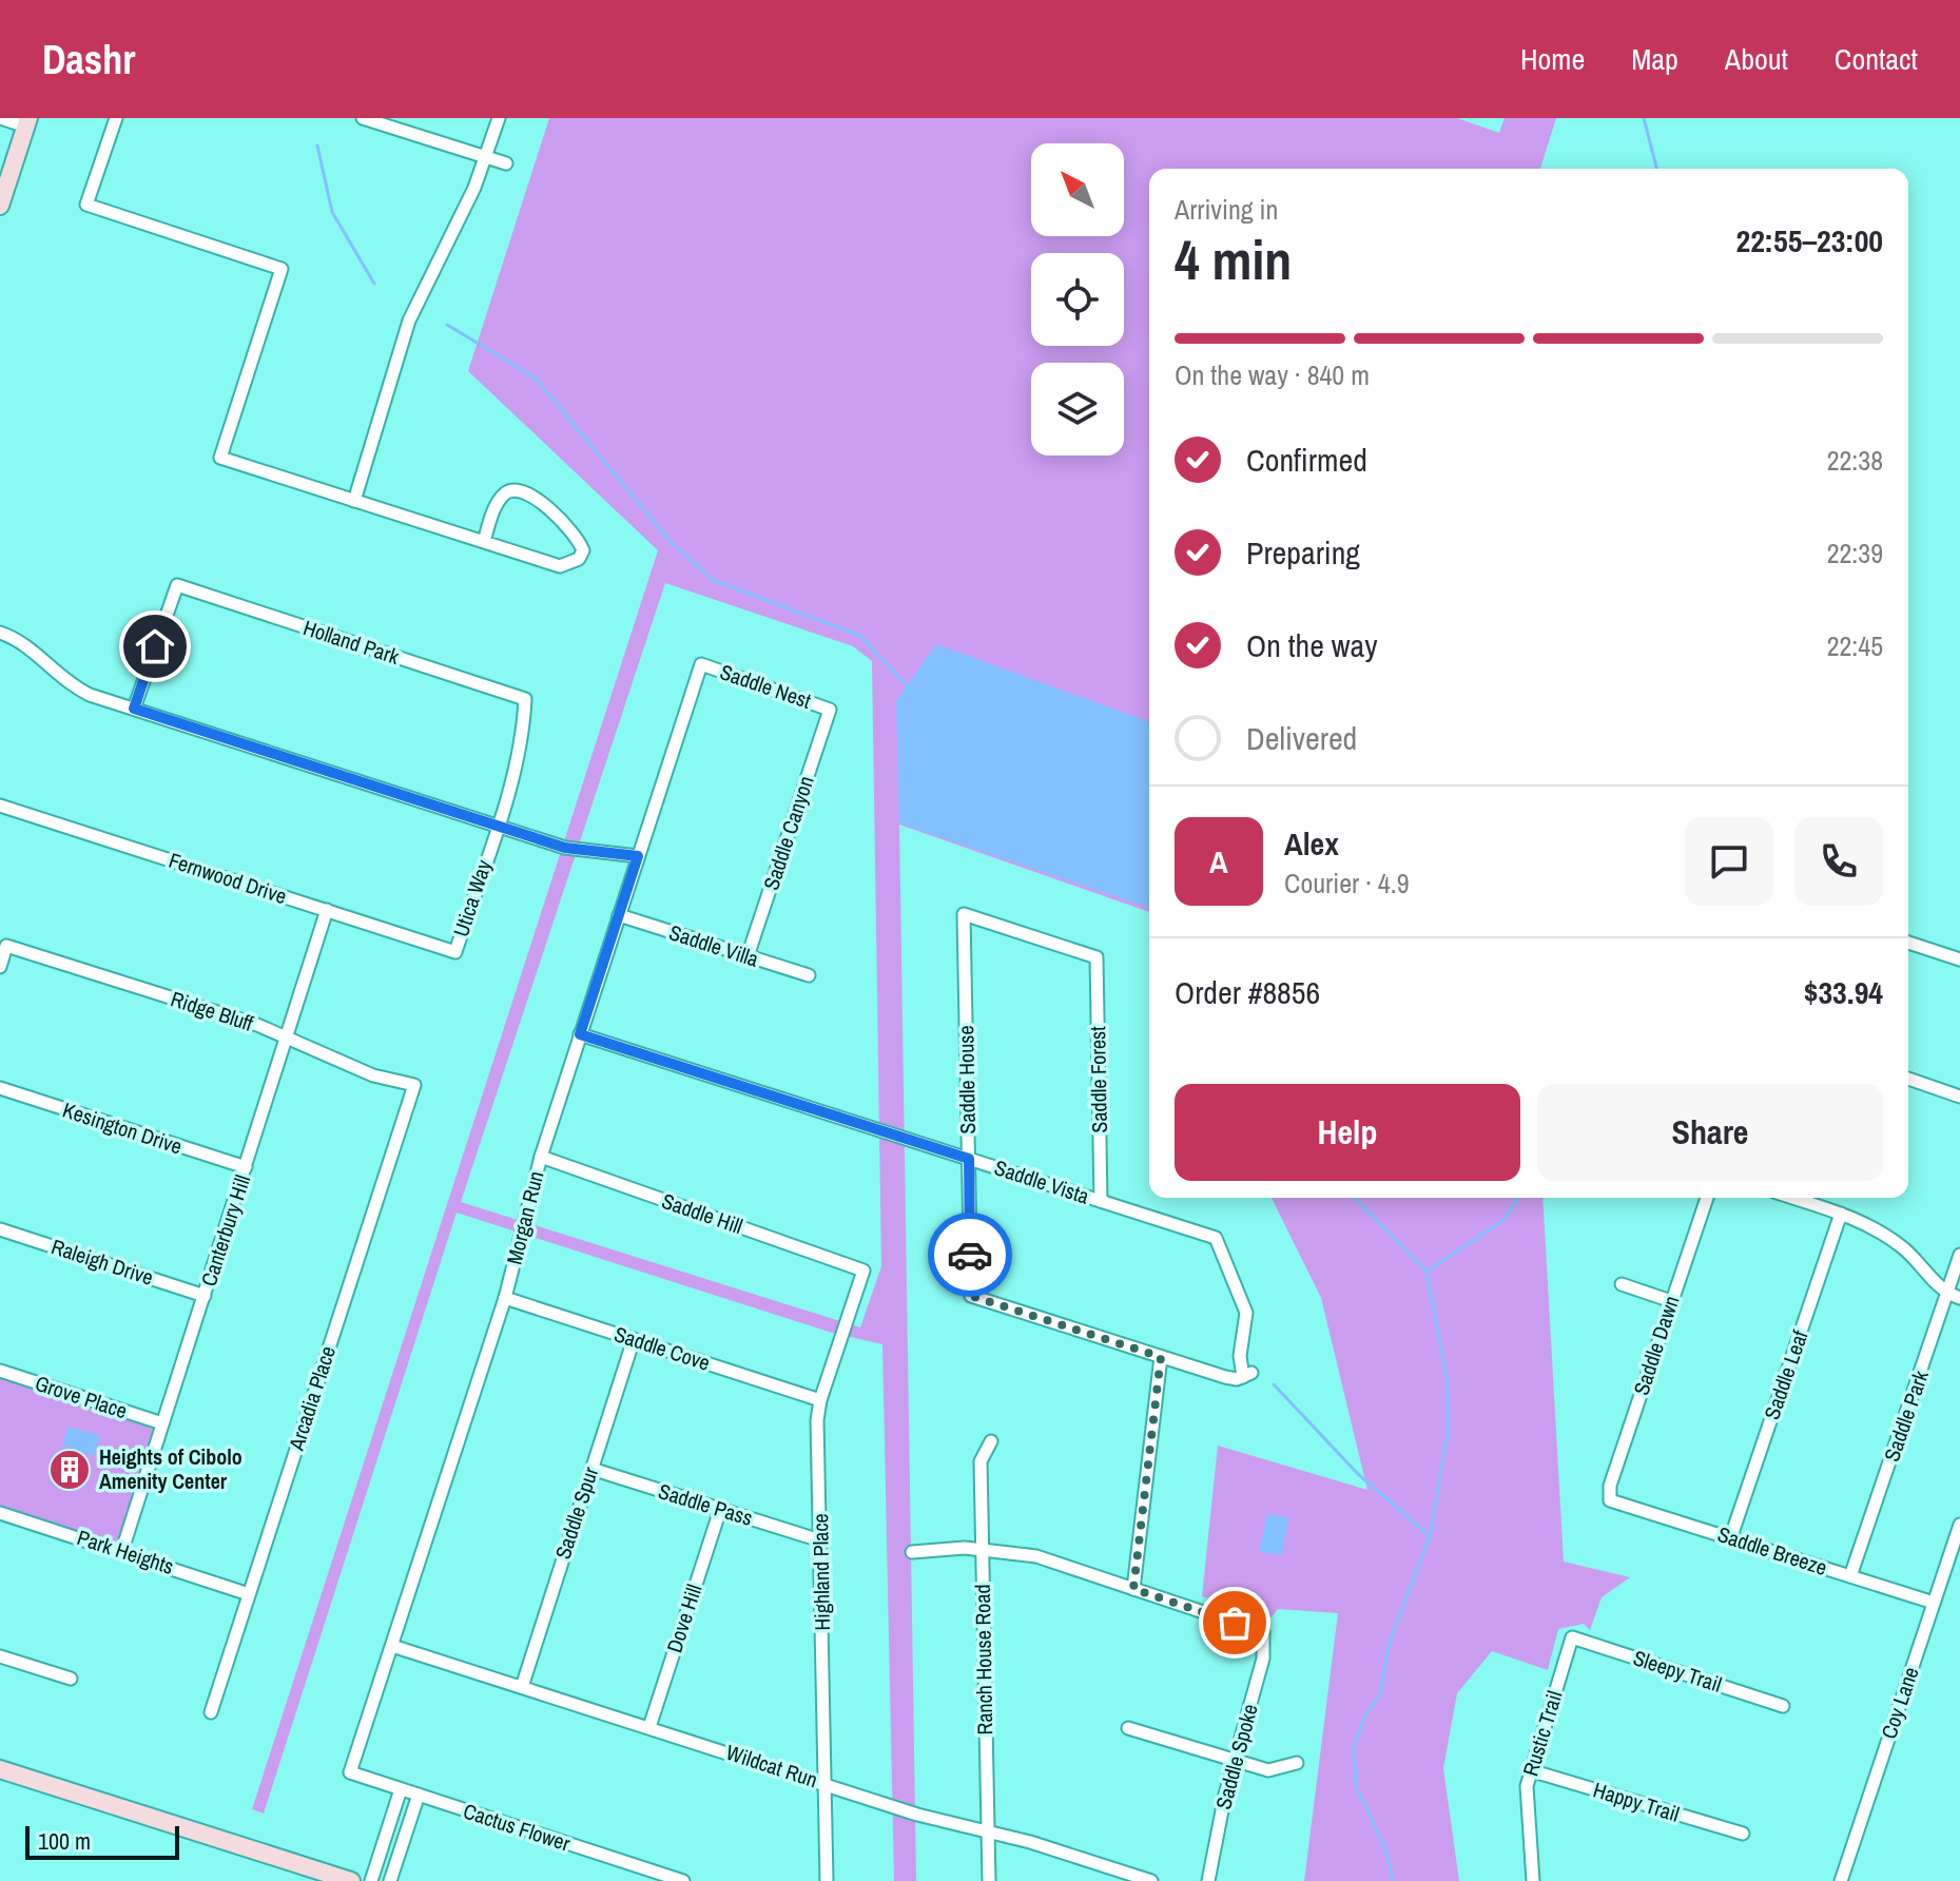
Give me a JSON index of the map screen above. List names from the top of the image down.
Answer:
{
  "streets": {
    "street": [
      "Holland Park",
      "Saddle Nest",
      "Saddle Canyon",
      "Fernwood Drive",
      "Utica Way",
      "Saddle Villa",
      "Ridge Bluff",
      "Saddle House",
      "Saddle Forest",
      "Kesington Drive",
      "Saddle Vista",
      "Saddle Hill",
      "Morgan Run",
      "Canterbury Hill",
      "Raleigh Drive",
      "Saddle Dawn",
      "Saddle Cove",
      "Saddle Leaf",
      "Grove Place",
      "Arcadia Place",
      "Saddle Park",
      "Saddle Pass",
      "Saddle Spur",
      "Saddle Breeze",
      "Park Heights",
      "Highland Place",
      "Dove Hill",
      "Ranch House Road",
      "Sleepy Trail",
      "Coy Lane",
      "Rustic Trail",
      "Saddle Spoke",
      "Wildcat Run",
      "Happy Trail",
      "Cactus Flower"
    ]
  },
  "crossings": [
    ["Holland Park", "Utica Way"],
    ["Saddle Nest", "Saddle Canyon"],
    ["Saddle Nest", "Morgan Run"],
    ["Saddle Canyon", "Saddle Villa"],
    ["Fernwood Drive", "Utica Way"],
    ["Fernwood Drive", "Canterbury Hill"],
    ["Saddle Villa", "Morgan Run"],
    ["Ridge Bluff", "Canterbury Hill"],
    ["Ridge Bluff", "Arcadia Place"],
    ["Saddle House", "Saddle Forest"],
    ["Saddle House", "Saddle Vista"],
    ["Saddle Forest", "Saddle Vista"],
    ["Kesington Drive", "Canterbury Hill"],
    ["Saddle Vista", "Morgan Run"],
    ["Saddle Hill", "Morgan Run"],
    ["Saddle Hill", "Highland Place"],
    ["Morgan Run", "Saddle Cove"],
    ["Morgan Run", "Wildcat Run"],
    ["Morgan Run", "Cactus Flower"],
    ["Canterbury Hill", "Raleigh Drive"],
    ["Canterbury Hill", "Grove Place"],
    ["Canterbury Hill", "Park Heights"],
    ["Saddle Dawn", "Saddle Breeze"],
    ["Saddle Cove", "Saddle Spur"],
    ["Saddle Cove", "Highland Place"],
    ["Saddle Leaf", "Saddle Breeze"],
    ["Arcadia Place", "Park Heights"],
    ["Saddle Park", "Saddle Breeze"],
    ["Saddle Pass", "Saddle Spur"],
    ["Saddle Pass", "Highland Place"],
    ["Saddle Pass", "Dove Hill"],
    ["Saddle Spur", "Wildcat Run"],
    ["Saddle Breeze", "Coy Lane"],
    ["Highland Place", "Wildcat Run"],
    ["Dove Hill", "Wildcat Run"],
    ["Ranch House Road", "Wildcat Run"],
    ["Sleepy Trail", "Rustic Trail"],
    ["Rustic Trail", "Happy Trail"]
  ],
  "places": {
    "building": ["Heights of Cibolo Amenity Center"]
  },
  "scale_bar": "100 m",
  "north": "top left",
  "page": {
    "header": "Dashr",
    "nav": [
      "Home",
      "Map",
      "About",
      "Contact"
    ],
    "heading": ["4 min", "Arriving in", "22:55–23:00"],
    "panel": [
      "Alex",
      "Courier · 4.9",
      "Order #8856",
      "$33.94"
    ],
    "bar": "On the way · 840 m",
    "list": [
      ["Confirmed", "22:38"],
      ["Preparing", "22:39"],
      ["On the way", "22:45"],
      "Delivered"
    ],
    "round": "A",
    "buttons": ["Help", "Share"],
    "scale": "100 m"
  }
}
